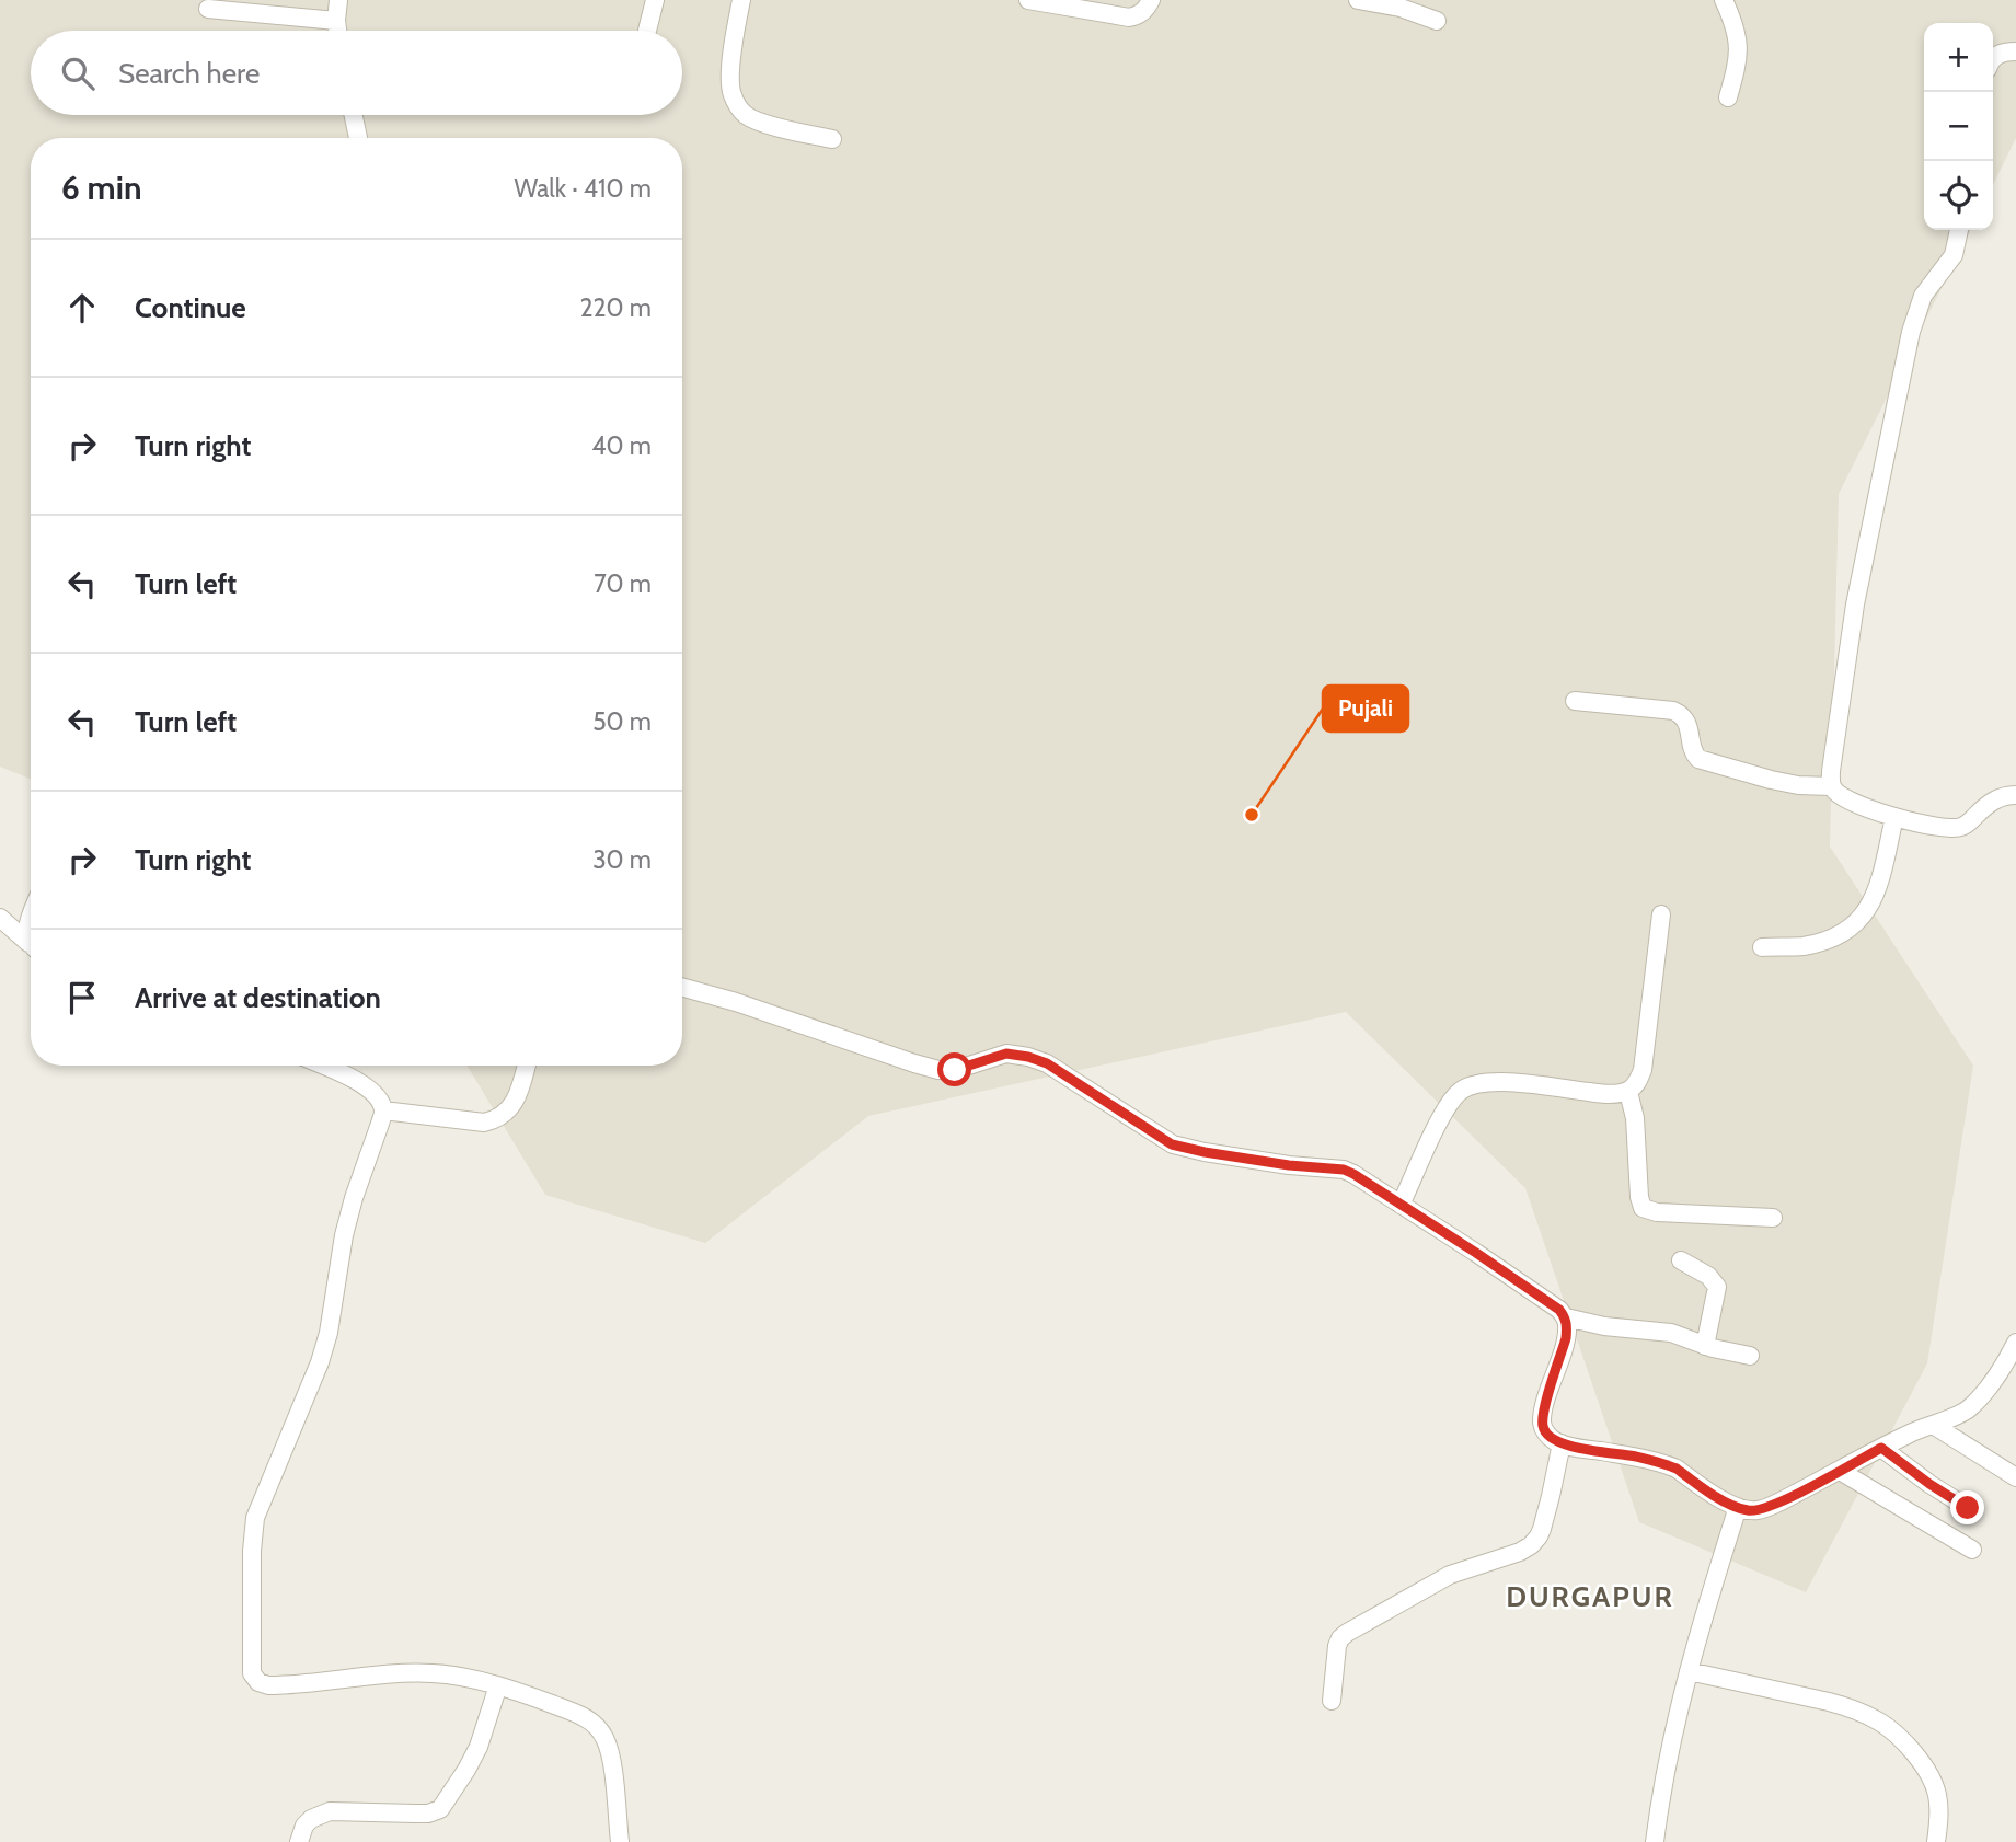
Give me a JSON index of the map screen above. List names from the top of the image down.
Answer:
{
  "districts": ["DURGAPUR"],
  "places": ["Pujali"],
  "page": {
    "map_buttons": ["+", "−"],
    "search": "Search here",
    "heading": ["6 min", "Walk · 410 m"],
    "list": [
      ["Continue", "220 m"],
      ["Turn right", "40 m"],
      ["Turn left", "70 m"],
      ["Turn left", "50 m"],
      ["Turn right", "30 m"],
      "Arrive at destination"
    ]
  }
}
